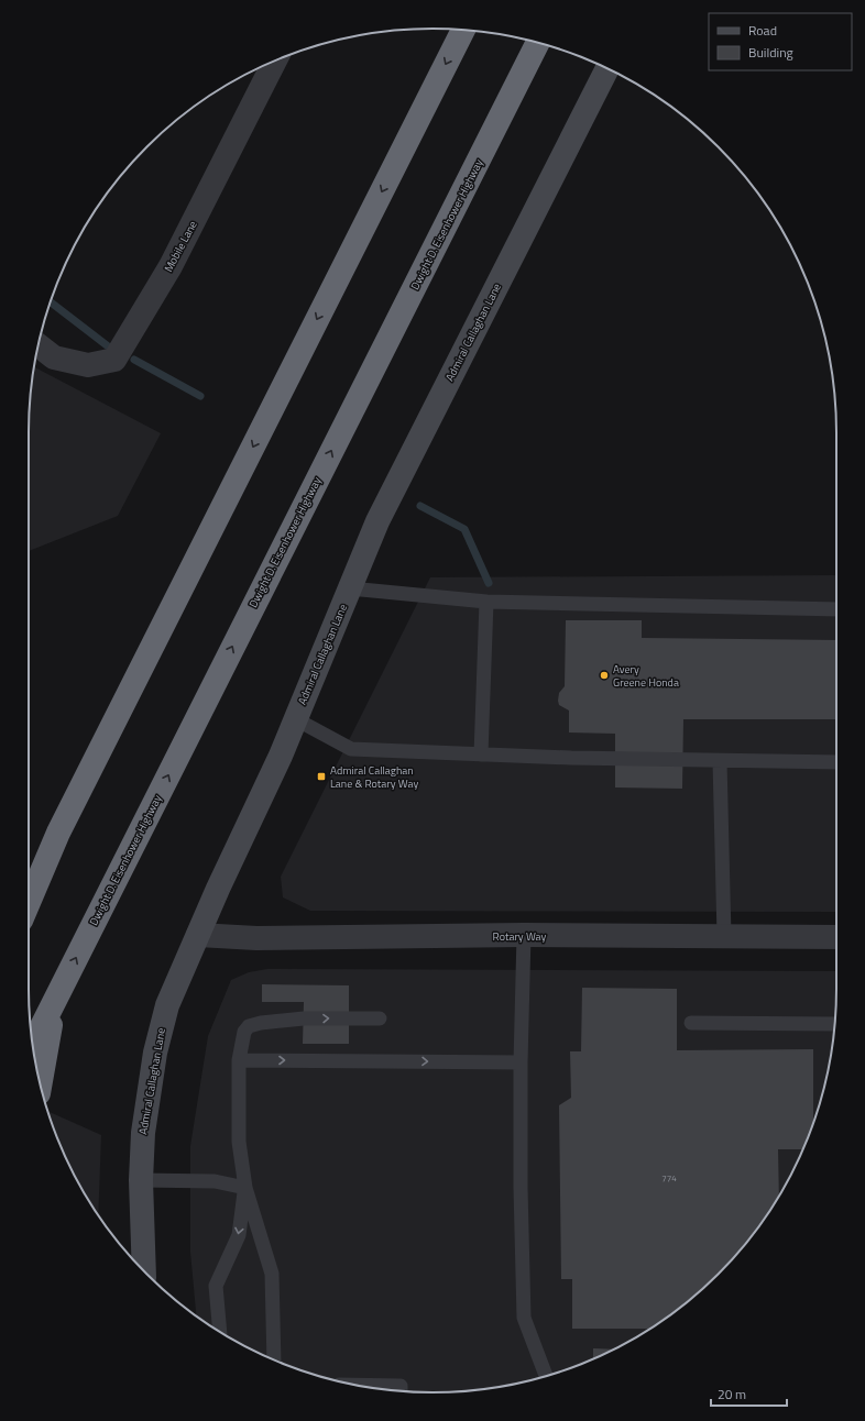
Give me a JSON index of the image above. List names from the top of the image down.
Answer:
{
  "streets": {
    "highway": ["Dwight D. Eisenhower Highway"],
    "main road": ["Admiral Callaghan Lane"],
    "street": ["Mobile Lane", "Rotary Way"]
  },
  "crossings": [
    ["Admiral Callaghan Lane", "Rotary Way"]
  ],
  "places": {
    "other": ["Avery Greene Honda"],
    "transit": ["Admiral Callaghan Lane & Rotary Way"]
  },
  "house_numbers": ["774"],
  "legend": ["Road", "Building"],
  "scale_bar": "20 m"
}
